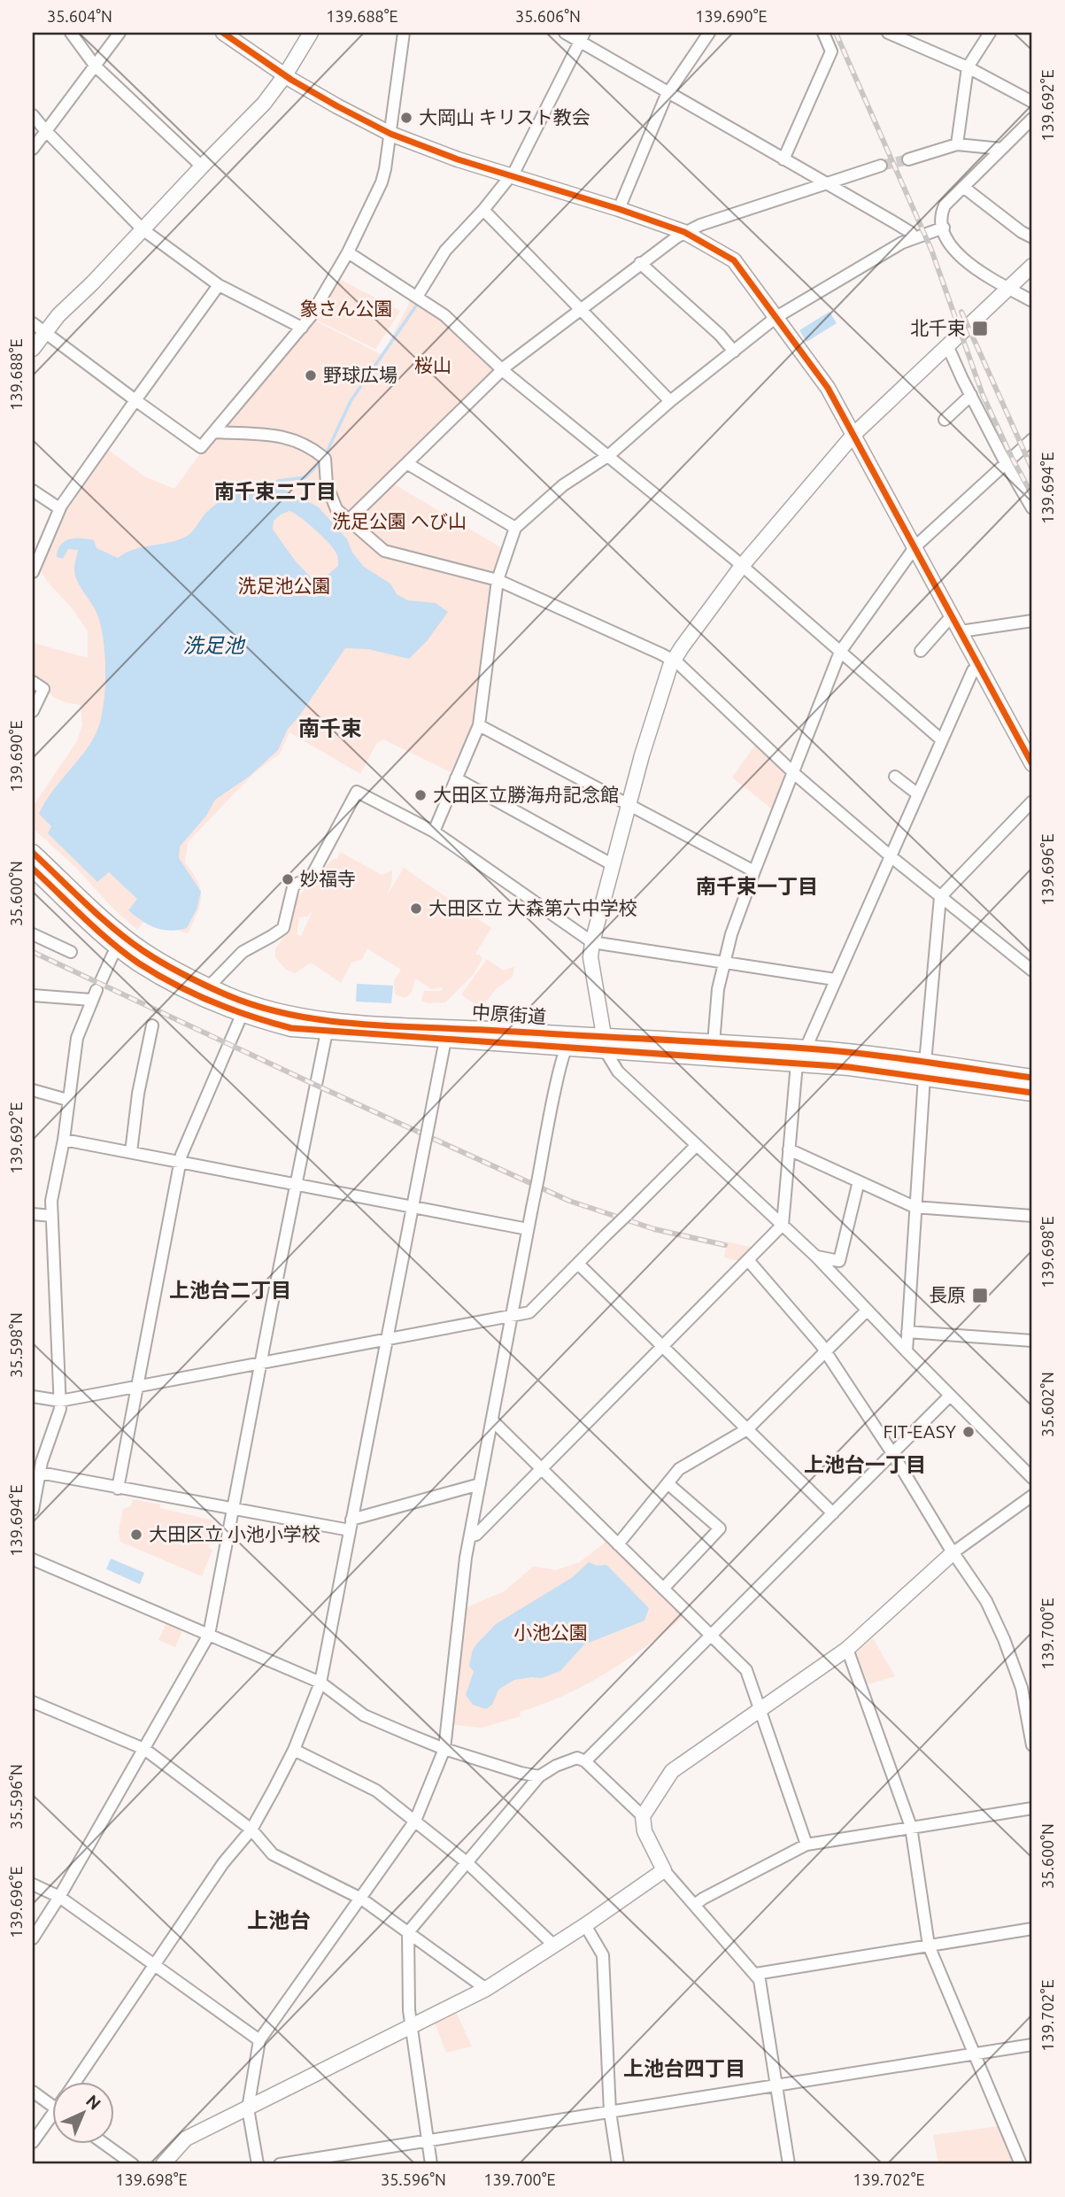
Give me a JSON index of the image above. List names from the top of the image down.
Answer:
{
  "streets": {
    "main road": ["中原街道"]
  },
  "districts": [
    "南千束二丁目",
    "南千束",
    "南千束一丁目",
    "上池台二丁目",
    "上池台一丁目",
    "上池台",
    "上池台四丁目"
  ],
  "water": ["洗足池"],
  "parks": [
    "象さん公園",
    "桜山",
    "洗足公園 へび山",
    "洗足池公園",
    "小池公園"
  ],
  "places": {
    "other": [
      "大岡山 キリスト教会",
      "野球広場",
      "大田区立勝海舟記念館",
      "妙福寺",
      "大田区立 大森第六中学校",
      "FIT-EASY",
      "大田区立 小池小学校"
    ],
    "transit": ["北千束", "長原"]
  },
  "north": "top right",
  "coordinates": [
    "35.604°N",
    "139.688°E",
    "35.606°N",
    "139.690°E",
    "139.692°E",
    "139.694°E",
    "139.696°E",
    "35.600°N",
    "139.698°E",
    "35.598°N",
    "35.602°N",
    "139.700°E",
    "35.596°N",
    "139.702°E"
  ]
}
